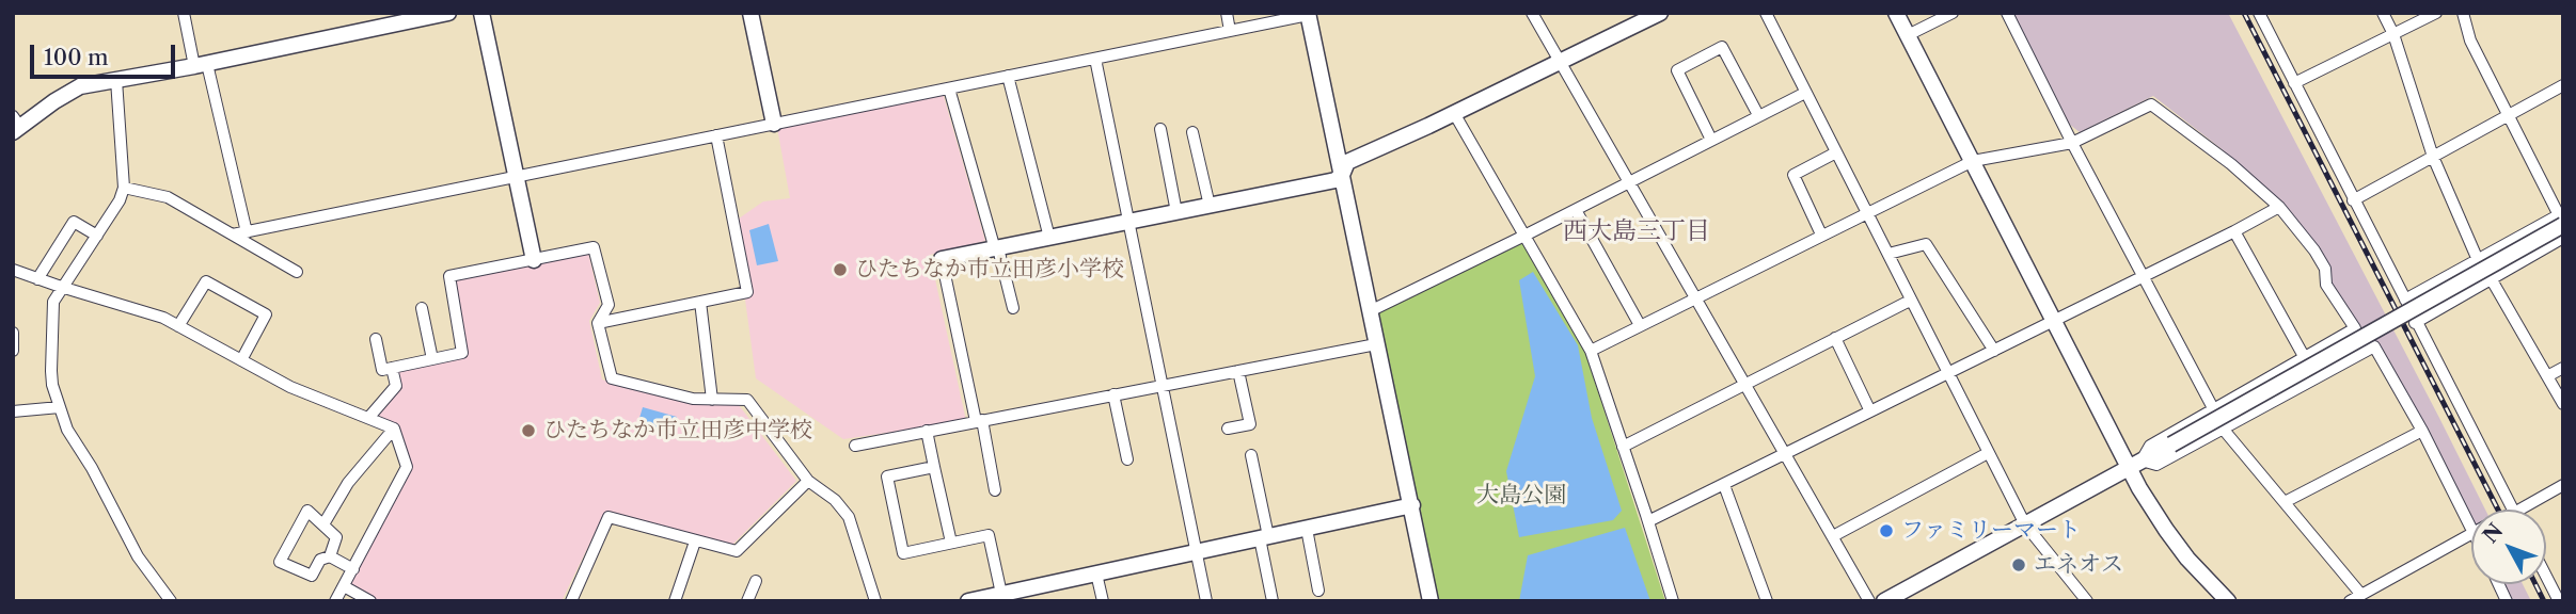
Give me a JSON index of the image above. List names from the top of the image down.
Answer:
{
  "districts": ["西大島三丁目"],
  "parks": ["大島公園"],
  "places": [
    "ひたちなか市立田彦小学校",
    "ひたちなか市立田彦中学校",
    "ファミリーマート",
    "エネオス"
  ],
  "scale_bar": "100 m",
  "north": "top left"
}
